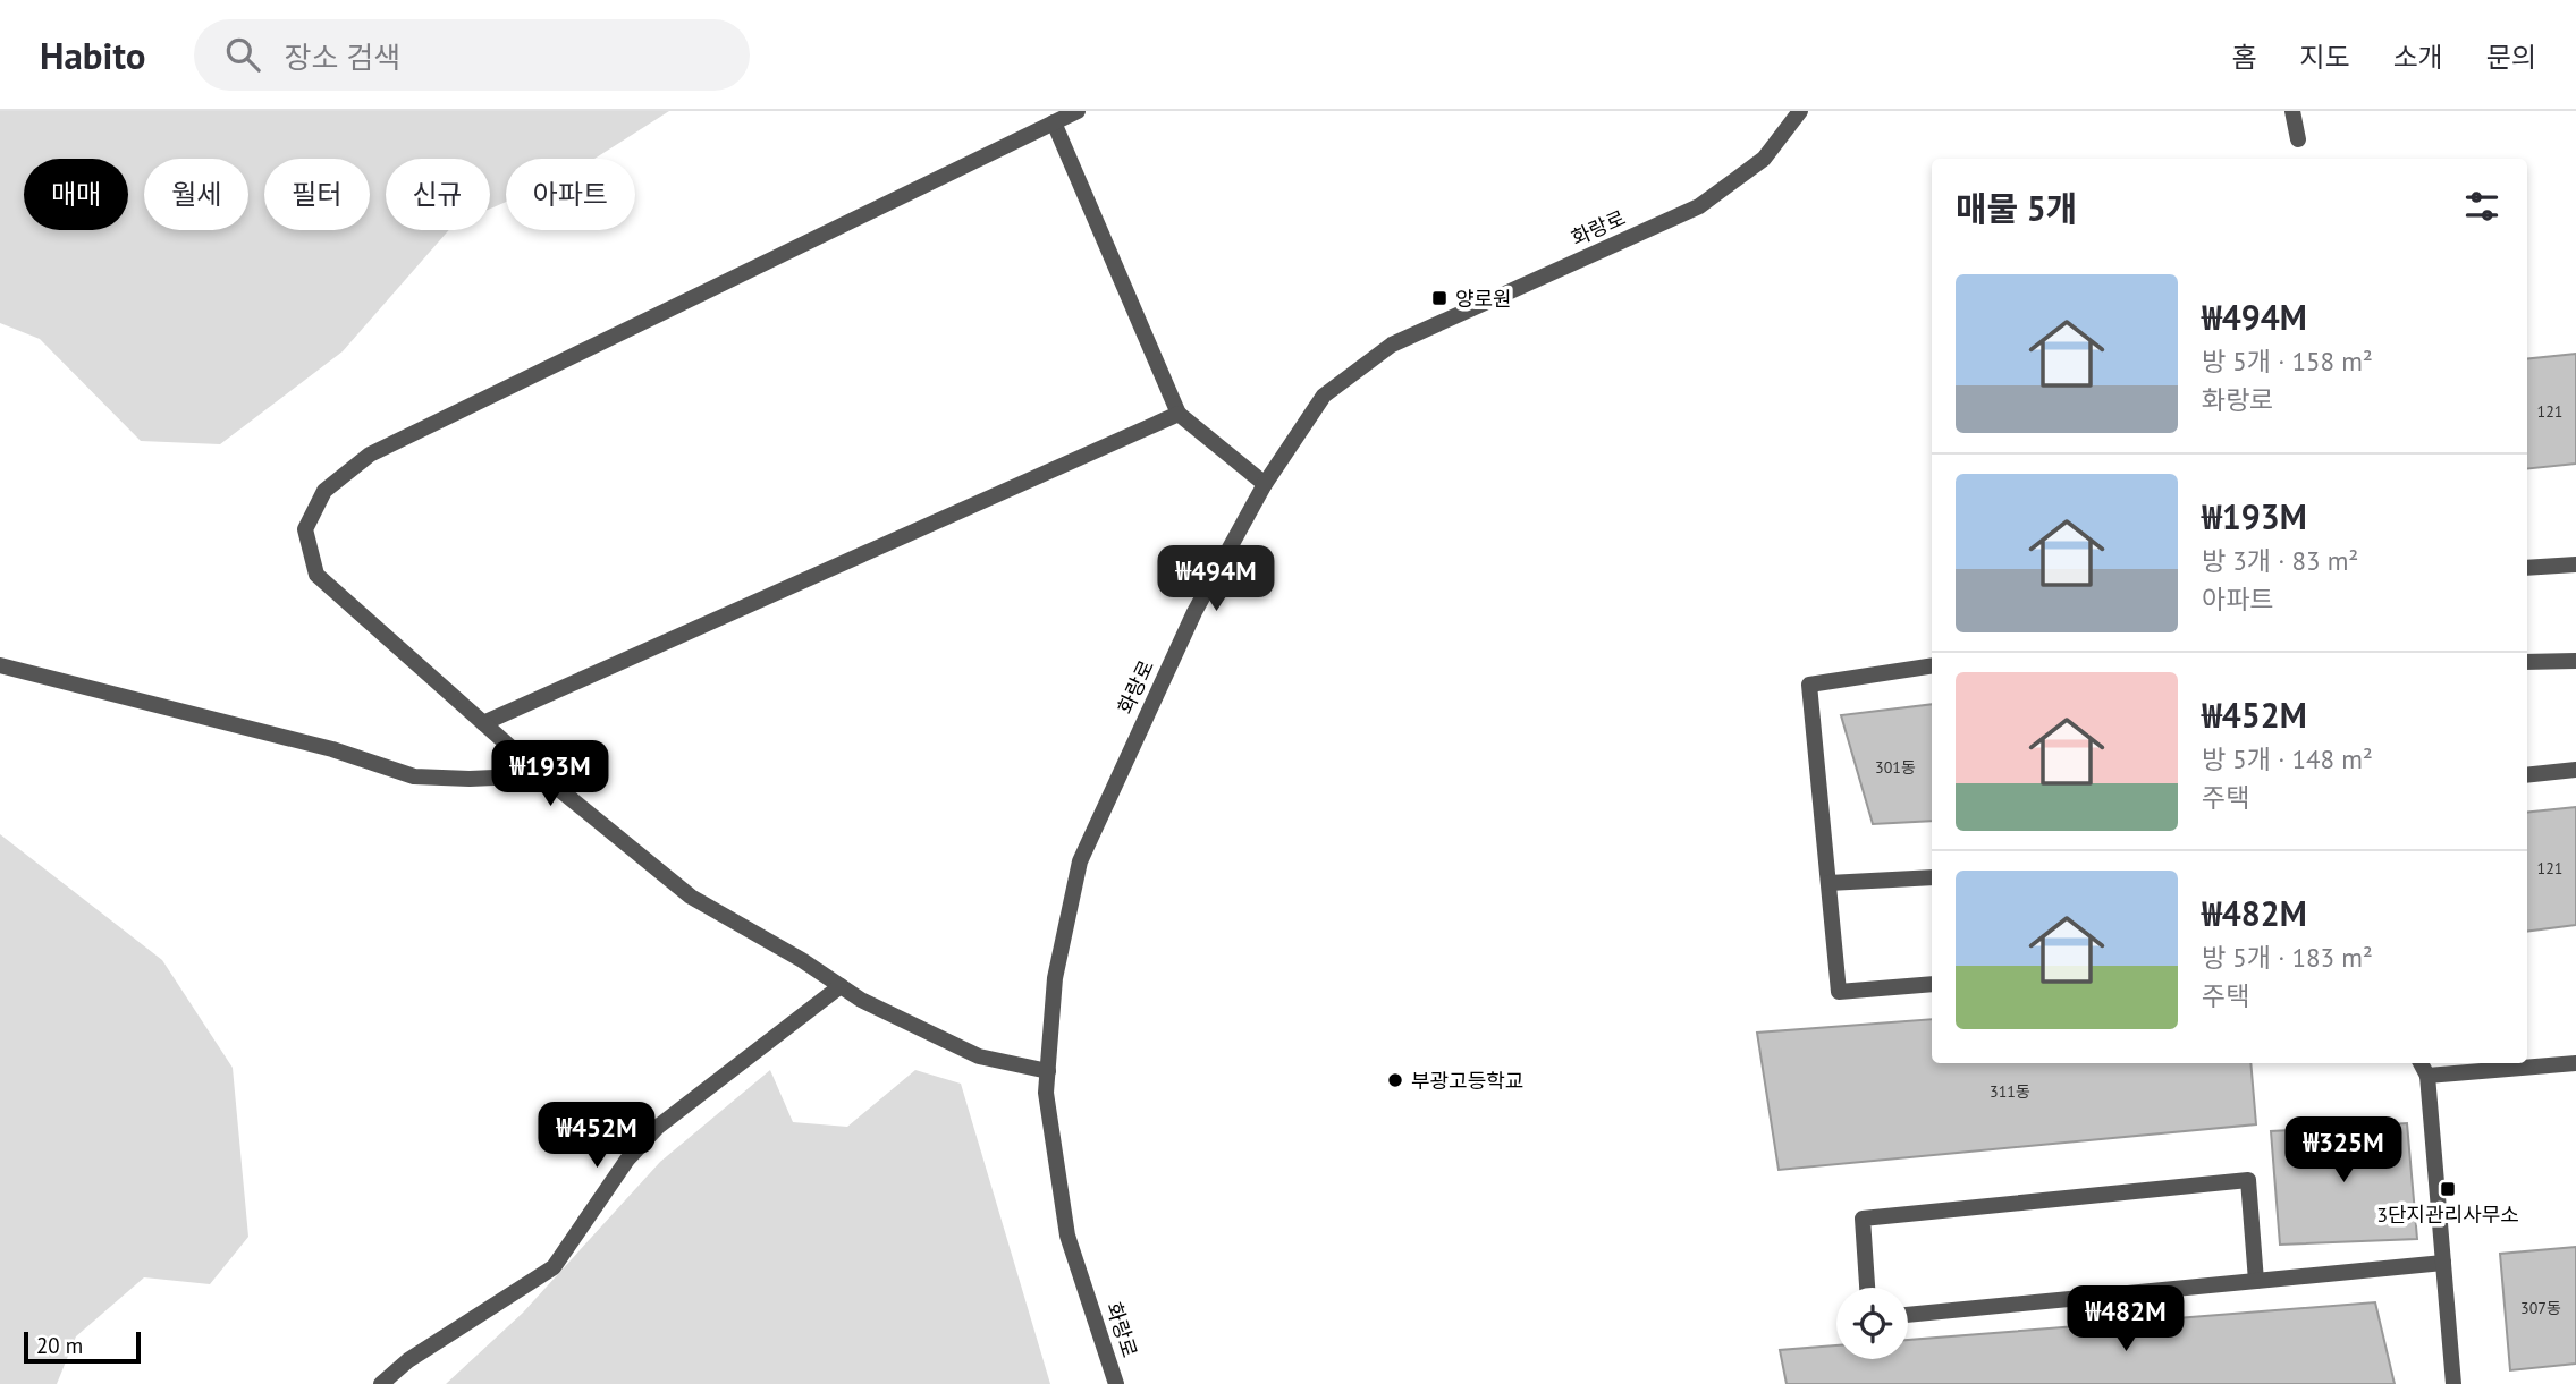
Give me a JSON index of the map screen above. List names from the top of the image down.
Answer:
{
  "streets": {
    "street": ["화랑로"]
  },
  "places": {
    "transit": ["양로원", "3단지관리사무소"],
    "other": ["부광고등학교"]
  },
  "house_numbers": [
    "121",
    "301동",
    "121",
    "311동",
    "307동"
  ],
  "scale_bar": "20 m",
  "page": {
    "header": "Habito",
    "search": "장소 검색",
    "nav": [
      "홈",
      "지도",
      "소개",
      "문의"
    ],
    "chip": [
      "매매",
      "월세",
      "필터",
      "신규",
      "아파트"
    ],
    "heading": "매물 5개",
    "list": [
      {
        "name": "₩494M",
        "note": "방 5개 · 158 m² · 화랑로"
      },
      {
        "name": "₩193M",
        "note": "방 3개 · 83 m² · 아파트"
      },
      {
        "name": "₩452M",
        "note": "방 5개 · 148 m² · 주택"
      },
      {
        "name": "₩482M",
        "note": "방 5개 · 183 m² · 주택"
      }
    ],
    "price": [
      "₩494M",
      "₩193M",
      "₩452M",
      "₩325M",
      "₩482M"
    ],
    "scale": "20 m"
  }
}
